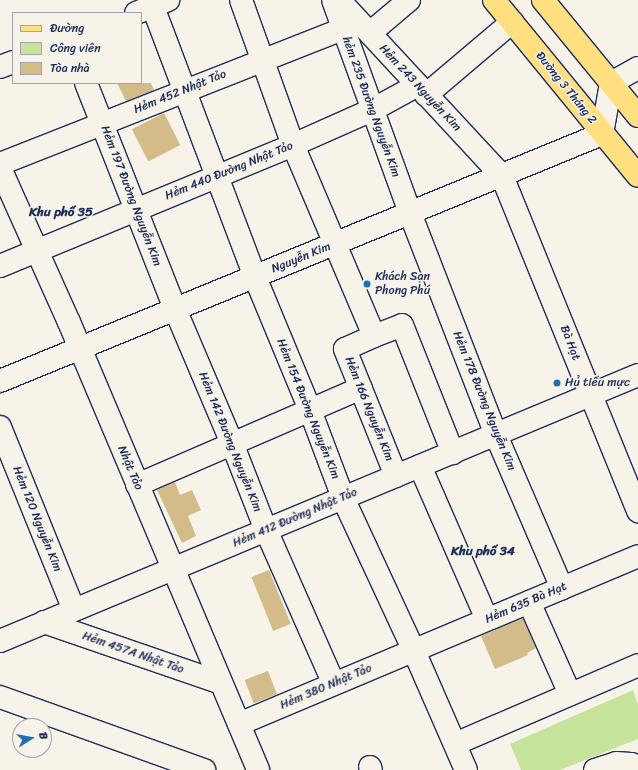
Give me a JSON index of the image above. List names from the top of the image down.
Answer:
{
  "streets": {
    "main road": ["Đường 3 Tháng 2"],
    "street": [
      "Hẻm 243 Nguyễn Kim",
      "Hẻm 452 Nhật Tảo",
      "hẻm 235 Đường Nguyễn Kim",
      "Hẻm 440 Đường Nhật Tảo",
      "Hẻm 197 Đường Nguyễn Kim",
      "Nguyễn Kim",
      "Bà Hạt",
      "Hẻm 178 Đường Nguyễn Kim",
      "Hẻm 154 Đường Nguyễn Kim",
      "Hẻm 166 Nguyễn Kim",
      "Hẻm 142 Đường Nguyễn Kim",
      "Nhật Tảo",
      "Hẻm 412 Đường Nhật Tảo",
      "Hẻm 120 Nguyễn Kim",
      "Hẻm 635 Bà Hạt",
      "Hẻm 457A Nhật Tảo",
      "Hẻm 380 Nhật Tảo"
    ]
  },
  "crossings": [
    ["Hẻm 243 Nguyễn Kim", "Hẻm 452 Nhật Tảo"],
    ["Hẻm 243 Nguyễn Kim", "hẻm 235 Đường Nguyễn Kim"],
    ["Hẻm 243 Nguyễn Kim", "Hẻm 440 Đường Nhật Tảo"],
    ["Hẻm 243 Nguyễn Kim", "Nguyễn Kim"],
    ["Hẻm 243 Nguyễn Kim", "Bà Hạt"],
    ["Đường 3 Tháng 2", "Hẻm 440 Đường Nhật Tảo"],
    ["Đường 3 Tháng 2", "Nguyễn Kim"],
    ["Hẻm 452 Nhật Tảo", "hẻm 235 Đường Nguyễn Kim"],
    ["Hẻm 452 Nhật Tảo", "Hẻm 197 Đường Nguyễn Kim"],
    ["Hẻm 452 Nhật Tảo", "Hẻm 154 Đường Nguyễn Kim"],
    ["hẻm 235 Đường Nguyễn Kim", "Hẻm 440 Đường Nhật Tảo"],
    ["hẻm 235 Đường Nguyễn Kim", "Nguyễn Kim"],
    ["hẻm 235 Đường Nguyễn Kim", "Hẻm 178 Đường Nguyễn Kim"],
    ["Hẻm 440 Đường Nhật Tảo", "Hẻm 197 Đường Nguyễn Kim"],
    ["Hẻm 440 Đường Nhật Tảo", "Hẻm 154 Đường Nguyễn Kim"],
    ["Hẻm 440 Đường Nhật Tảo", "Nhật Tảo"],
    ["Hẻm 197 Đường Nguyễn Kim", "Nguyễn Kim"],
    ["Hẻm 197 Đường Nguyễn Kim", "Hẻm 142 Đường Nguyễn Kim"],
    ["Nguyễn Kim", "Bà Hạt"],
    ["Nguyễn Kim", "Hẻm 178 Đường Nguyễn Kim"],
    ["Nguyễn Kim", "Hẻm 154 Đường Nguyễn Kim"],
    ["Nguyễn Kim", "Hẻm 142 Đường Nguyễn Kim"],
    ["Nguyễn Kim", "Nhật Tảo"],
    ["Bà Hạt", "Hẻm 412 Đường Nhật Tảo"],
    ["Hẻm 178 Đường Nguyễn Kim", "Hẻm 412 Đường Nhật Tảo"],
    ["Hẻm 178 Đường Nguyễn Kim", "Hẻm 635 Bà Hạt"],
    ["Hẻm 154 Đường Nguyễn Kim", "Hẻm 412 Đường Nhật Tảo"],
    ["Hẻm 154 Đường Nguyễn Kim", "Hẻm 635 Bà Hạt"],
    ["Hẻm 154 Đường Nguyễn Kim", "Hẻm 380 Nhật Tảo"],
    ["Hẻm 166 Nguyễn Kim", "Hẻm 412 Đường Nhật Tảo"],
    ["Hẻm 142 Đường Nguyễn Kim", "Hẻm 412 Đường Nhật Tảo"],
    ["Hẻm 142 Đường Nguyễn Kim", "Hẻm 380 Nhật Tảo"],
    ["Nhật Tảo", "Hẻm 412 Đường Nhật Tảo"],
    ["Nhật Tảo", "Hẻm 457A Nhật Tảo"],
    ["Nhật Tảo", "Hẻm 380 Nhật Tảo"],
    ["Hẻm 412 Đường Nhật Tảo", "Hẻm 120 Nguyễn Kim"],
    ["Hẻm 412 Đường Nhật Tảo", "Hẻm 457A Nhật Tảo"],
    ["Hẻm 635 Bà Hạt", "Hẻm 380 Nhật Tảo"]
  ],
  "districts": ["Khu phố 35", "Khu phố 34"],
  "places": ["Khách Sạn Phong Phú", "Hủ tiếu mực"],
  "legend": ["Đường", "Công viên", "Tòa nhà"],
  "north": "right"
}
